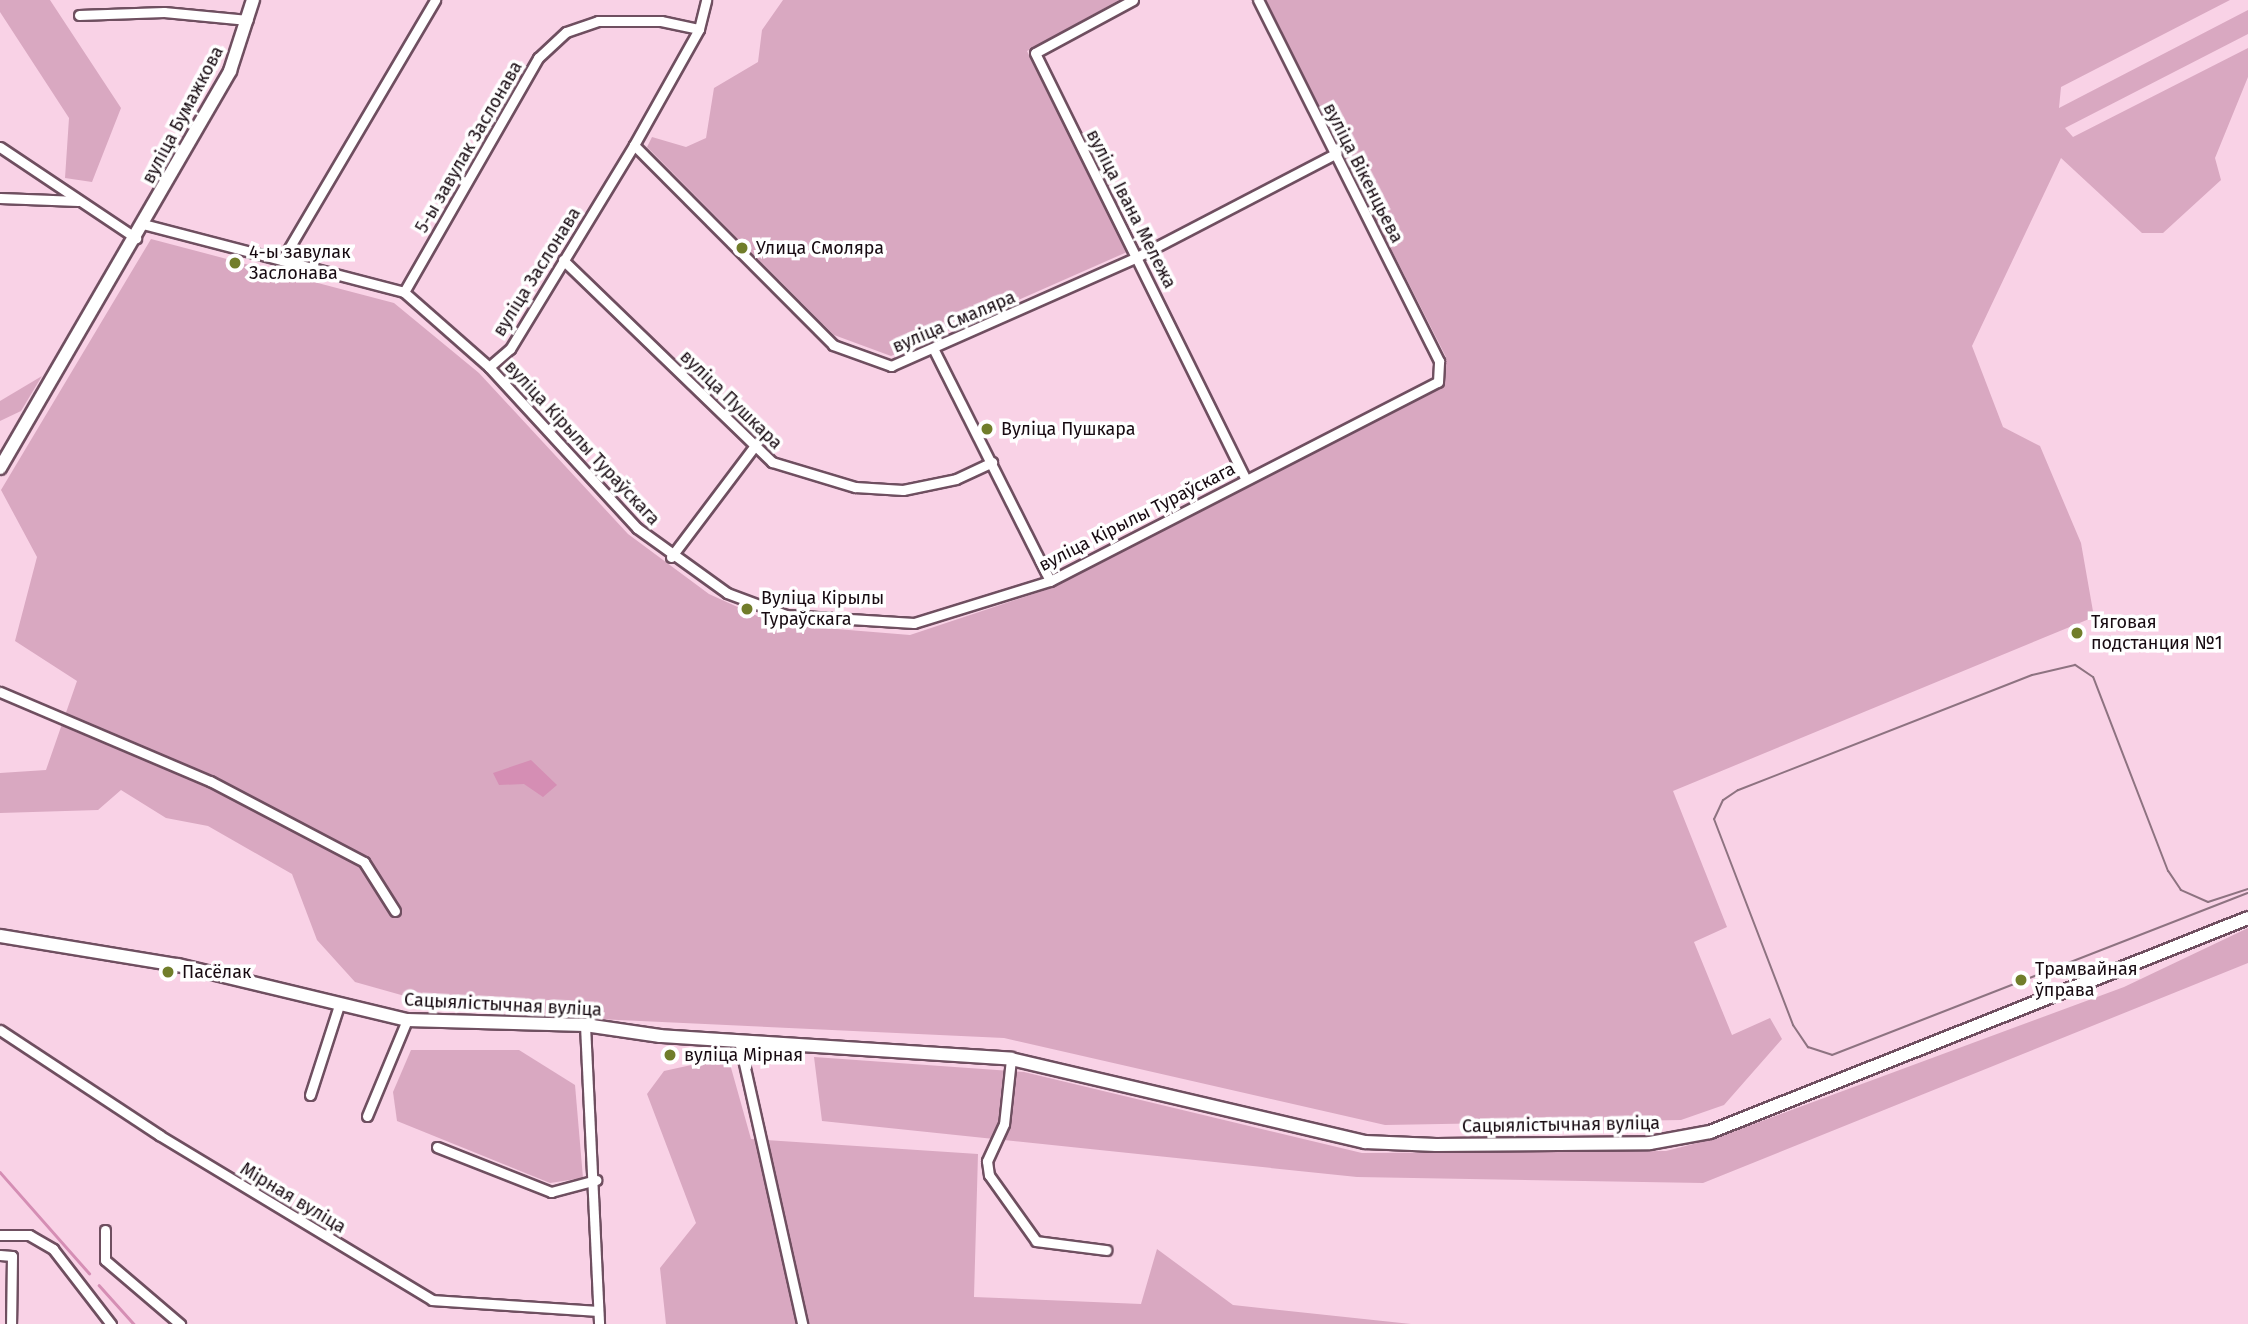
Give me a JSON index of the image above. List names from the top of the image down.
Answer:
{
  "streets": {
    "main road": ["вуліца Бумажкова", "Сацыялістычная вуліца"],
    "street": [
      "5-ы завулак Заслонава",
      "вуліца Вікенцьева",
      "вуліца Івана Мележа",
      "вуліца Заслонава",
      "вуліца Смаляра",
      "вуліца Пушкара",
      "вуліца Кірылы Тураўскага",
      "Мірная вуліца"
    ]
  },
  "crossings": [
    ["5-ы завулак Заслонава", "вуліца Заслонава"],
    ["вуліца Вікенцьева", "вуліца Смаляра"],
    ["вуліца Вікенцьева", "вуліца Кірылы Тураўскага"],
    ["вуліца Івана Мележа", "вуліца Смаляра"],
    ["вуліца Івана Мележа", "вуліца Кірылы Тураўскага"],
    ["вуліца Заслонава", "вуліца Смаляра"],
    ["вуліца Заслонава", "вуліца Пушкара"],
    ["вуліца Заслонава", "вуліца Кірылы Тураўскага"]
  ],
  "places": [
    "Улица Смоляра",
    "4-ы завулак Заслонава",
    "Вуліца Пушкара",
    "Вуліца Кірылы Тураўскага",
    "Тяговая подстанция №1",
    "Пасёлак",
    "Трамвайная ўправа",
    "вуліца Мірная"
  ]
}
